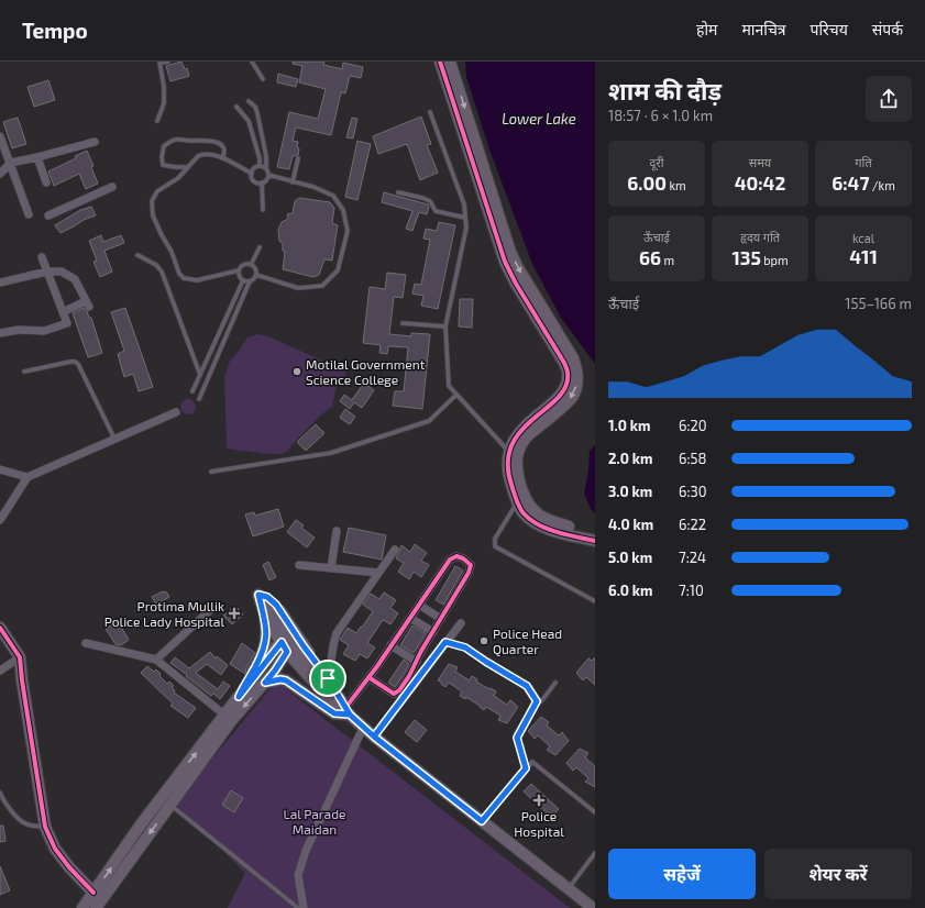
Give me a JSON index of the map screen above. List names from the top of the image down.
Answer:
{
  "water": ["Lower Lake"],
  "parks": ["Lal Parade Maidan"],
  "places": {
    "other": ["Motilal Government Science College", "Police Head Quarter"],
    "health": ["Protima Mullik Police Lady Hospital", "Police Hospital"]
  },
  "page": {
    "header": "Tempo",
    "nav": [
      "होम",
      "मानचित्र",
      "परिचय",
      "संपर्क"
    ],
    "heading": ["शाम की दौड़", "18:57 · 6 × 1.0 km"],
    "stats": [
      ["दूरी", "6.00 km"],
      ["समय", "40:42"],
      ["गति", "6:47 /km"],
      ["ऊँचाई", "66 m"],
      ["हृदय गति", "135 bpm"],
      ["kcal", "411"]
    ],
    "chart": ["ऊँचाई", "155–166 m"],
    "list": [
      {
        "name": "1.0 km",
        "note": "6:20"
      },
      {
        "name": "2.0 km",
        "note": "6:58"
      },
      {
        "name": "3.0 km",
        "note": "6:30"
      },
      {
        "name": "4.0 km",
        "note": "6:22"
      },
      {
        "name": "5.0 km",
        "note": "7:24"
      },
      {
        "name": "6.0 km",
        "note": "7:10"
      }
    ],
    "buttons": ["सहेजें", "शेयर करें"]
  }
}
